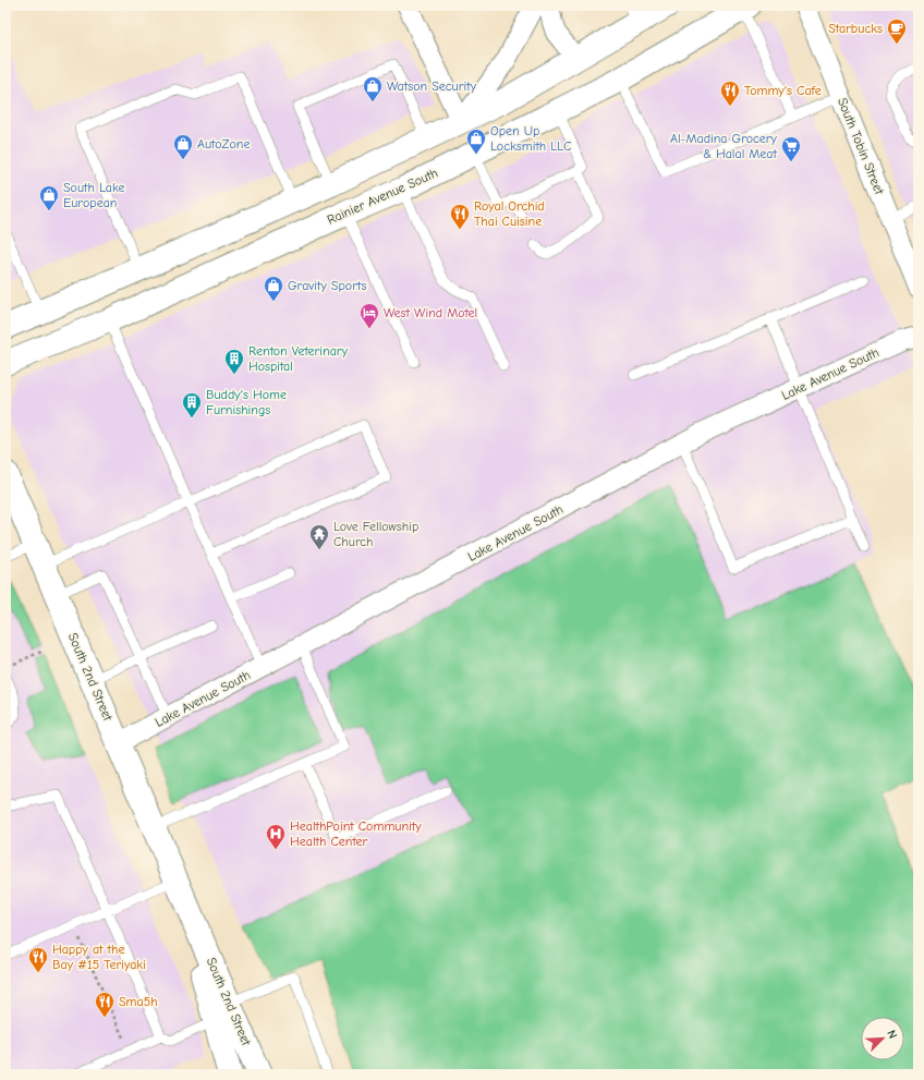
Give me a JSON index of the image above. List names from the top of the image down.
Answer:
{
  "streets": {
    "main road": ["Rainier Avenue South", "South 2nd Street"],
    "street": ["South Tobin Street", "Lake Avenue South"]
  },
  "crossings": [
    ["Lake Avenue South", "South 2nd Street"]
  ],
  "places": {
    "cafe": ["Starbucks"],
    "shop": [
      "Watson Security",
      "Open Up Locksmith LLC",
      "AutoZone",
      "South Lake European",
      "Gravity Sports"
    ],
    "restaurant": [
      "Tommy's Cafe",
      "Royal Orchid Thai Cuisine",
      "Happy at the Bay #15 Teriyaki",
      "Sma5h"
    ],
    "supermarket": ["Al-Madina Grocery & Halal Meat"],
    "hotel": ["West Wind Motel"],
    "building": ["Renton Veterinary Hospital", "Buddy's Home Furnishings"],
    "temple": ["Love Fellowship Church"],
    "hospital": ["HealthPoint Community Health Center"]
  },
  "north": "top right"
}
